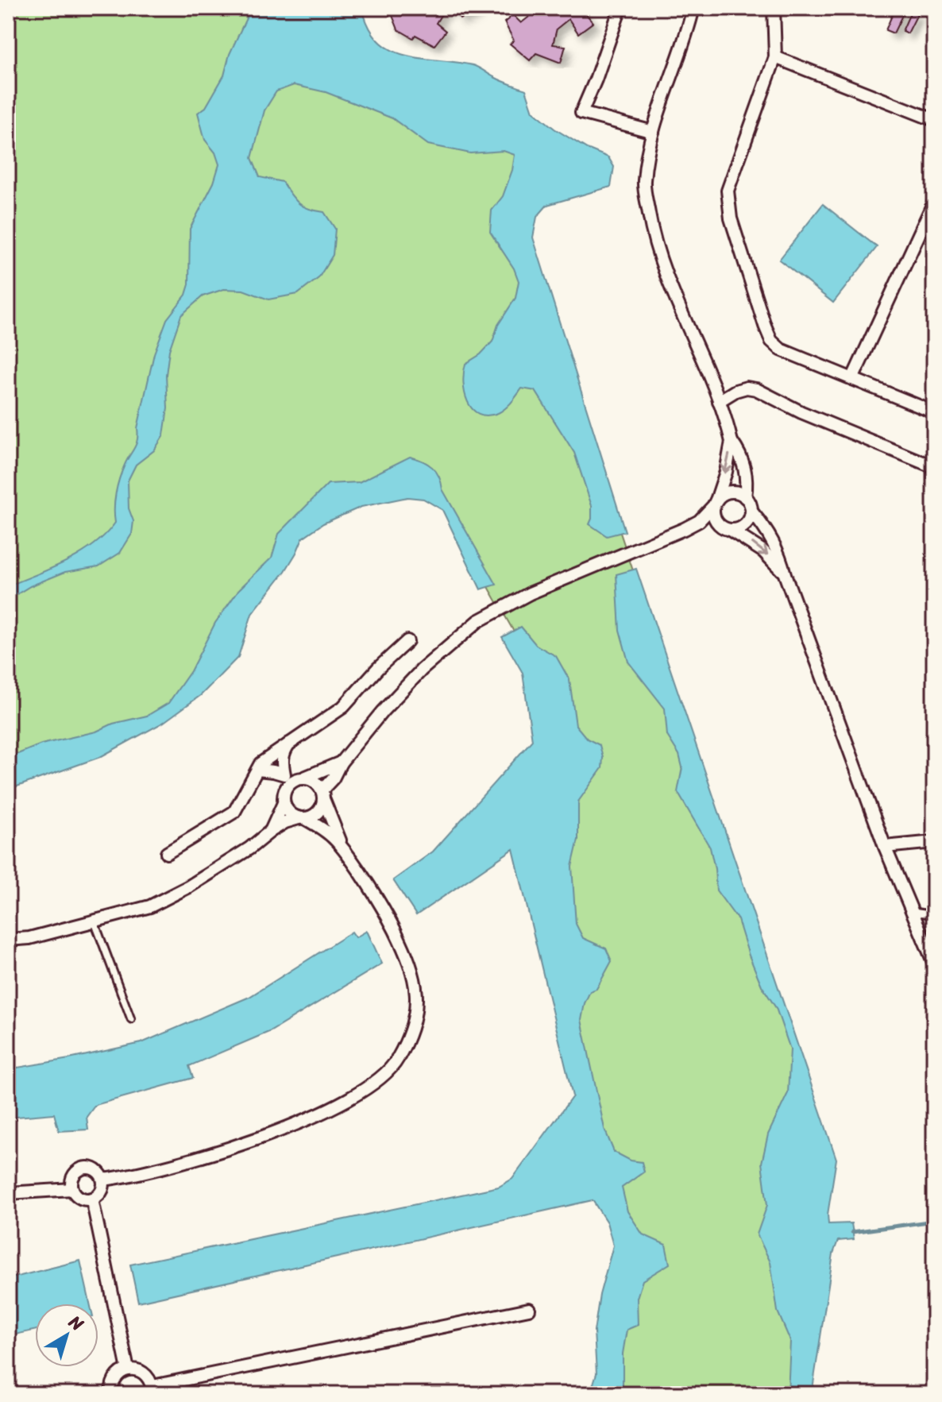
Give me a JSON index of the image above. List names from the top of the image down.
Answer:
{
  "north": "top right"
}
